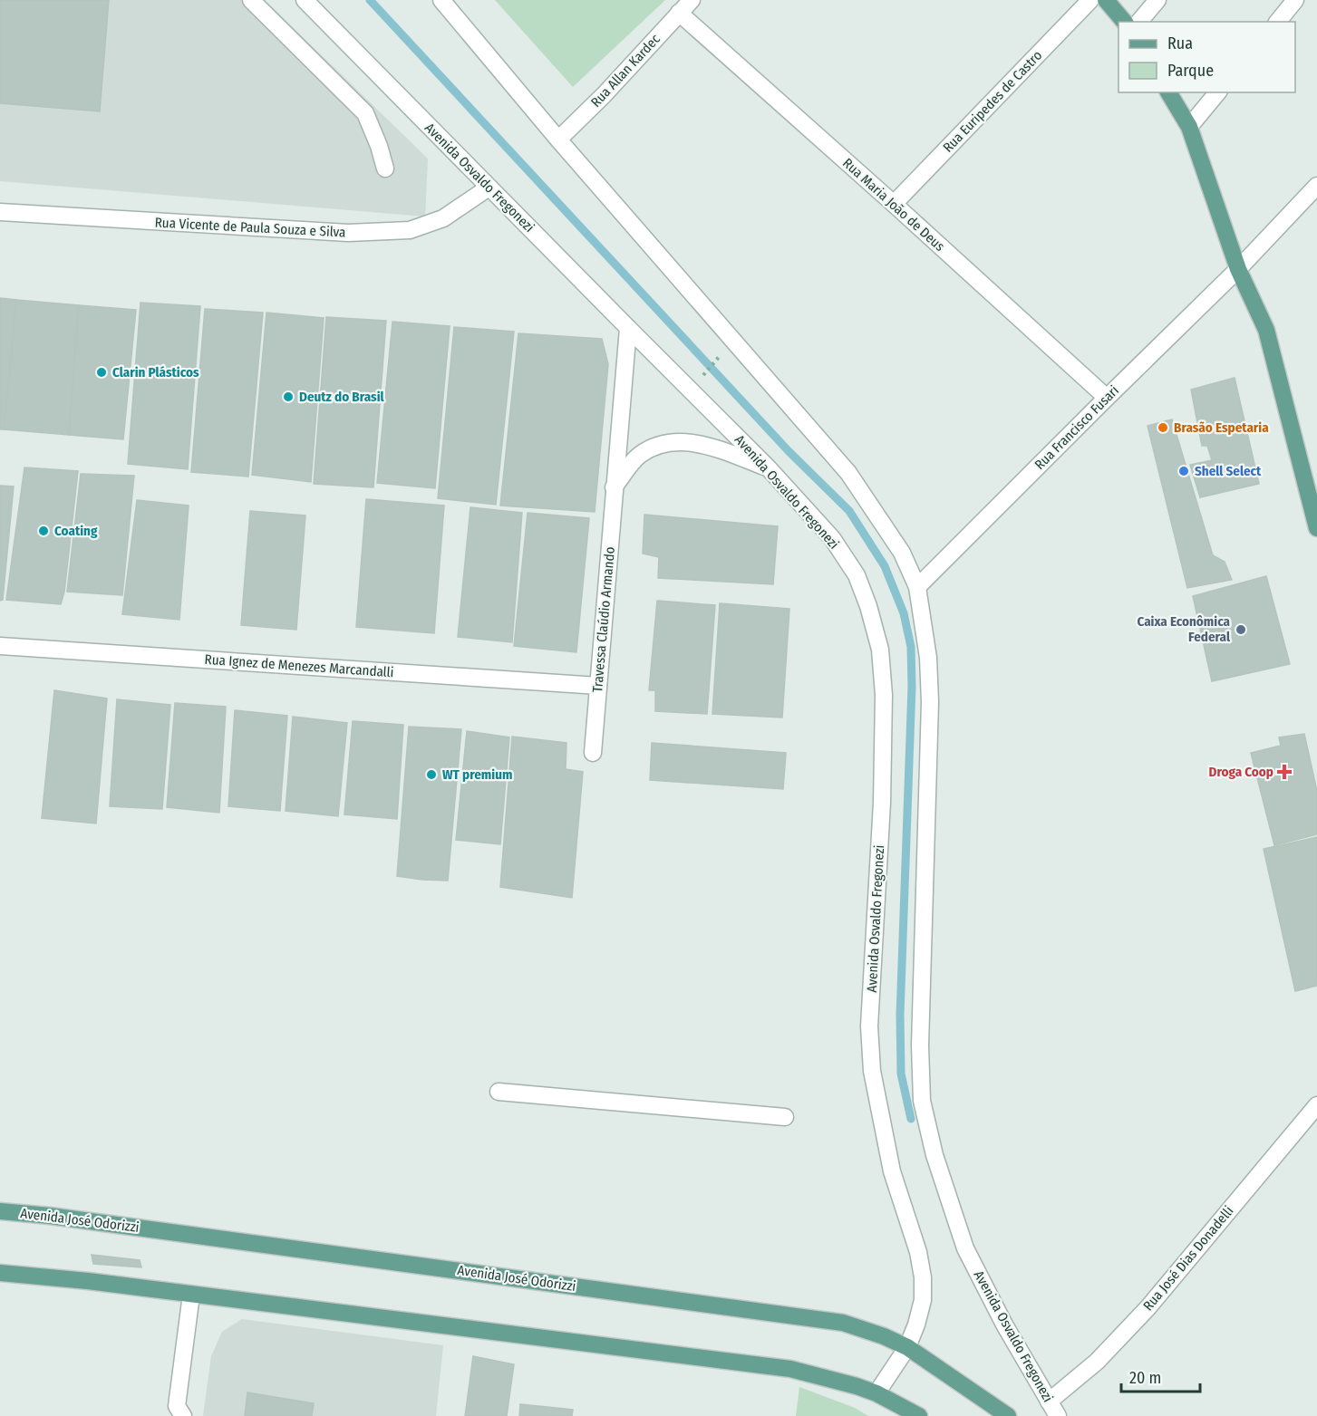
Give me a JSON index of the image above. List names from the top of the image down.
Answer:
{
  "streets": {
    "main road": ["Avenida José Odorizzi"],
    "street": [
      "Rua Allan Kardec",
      "Rua Euripedes de Castro",
      "Avenida Osvaldo Fregonezi",
      "Rua Maria João de Deus",
      "Rua Vicente de Paula Souza e Silva",
      "Rua Francisco Fusari",
      "Travessa Claúdio Armando",
      "Rua Ignez de Menezes Marcandalli",
      "Rua José Dias Donadelli"
    ]
  },
  "crossings": [
    ["Rua Allan Kardec", "Avenida Osvaldo Fregonezi"],
    ["Rua Allan Kardec", "Rua Maria João de Deus"],
    ["Rua Euripedes de Castro", "Rua Maria João de Deus"],
    ["Avenida Osvaldo Fregonezi", "Rua Vicente de Paula Souza e Silva"],
    ["Avenida Osvaldo Fregonezi", "Rua Francisco Fusari"],
    ["Avenida Osvaldo Fregonezi", "Travessa Claúdio Armando"],
    ["Avenida Osvaldo Fregonezi", "Avenida José Odorizzi"],
    ["Avenida Osvaldo Fregonezi", "Rua José Dias Donadelli"],
    ["Rua Maria João de Deus", "Rua Francisco Fusari"],
    ["Travessa Claúdio Armando", "Rua Ignez de Menezes Marcandalli"]
  ],
  "places": {
    "other": [
      "Clarin Plásticos",
      "Deutz do Brasil",
      "Brasão Espetaria",
      "Shell Select",
      "Coating",
      "Caixa Econômica Federal",
      "WT premium"
    ],
    "health": ["Droga Coop"]
  },
  "legend": ["Rua", "Parque"],
  "scale_bar": "20 m"
}
